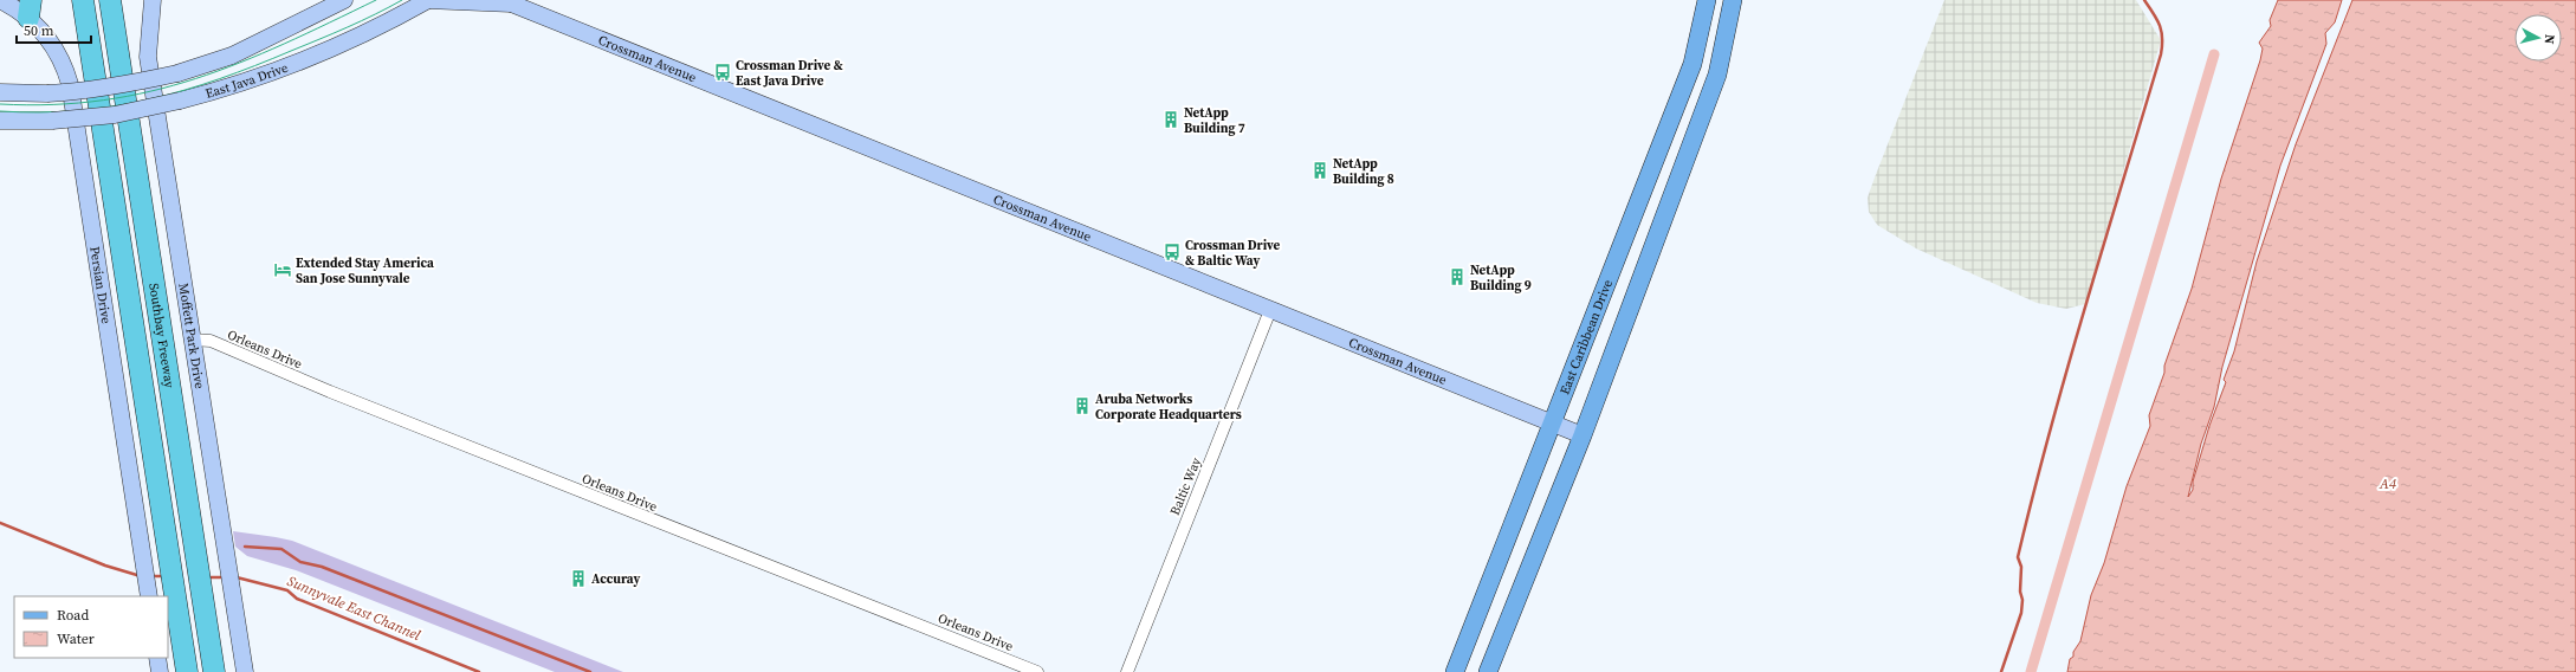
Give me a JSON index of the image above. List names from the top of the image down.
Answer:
{
  "streets": {
    "highway": ["Southbay Freeway"],
    "main road": ["East Caribbean Drive"],
    "street": [
      "Crossman Avenue",
      "East Java Drive",
      "Persian Drive",
      "Moffett Park Drive",
      "Orleans Drive",
      "Baltic Way"
    ]
  },
  "crossings": [
    ["Crossman Avenue", "East Java Drive"],
    ["Crossman Avenue", "East Caribbean Drive"],
    ["Crossman Avenue", "Baltic Way"],
    ["Moffett Park Drive", "Orleans Drive"]
  ],
  "water": ["A4", "Sunnyvale East Channel"],
  "places": {
    "bus stop": ["Crossman Drive & East Java Drive", "Crossman Drive & Baltic Way"],
    "building": [
      "NetApp Building 7",
      "NetApp Building 8",
      "NetApp Building 9",
      "Aruba Networks Corporate Headquarters",
      "Accuray"
    ],
    "hotel": ["Extended Stay America San Jose Sunnyvale"]
  },
  "legend": ["Road", "Water"],
  "scale_bar": "50 m",
  "north": "right"
}
